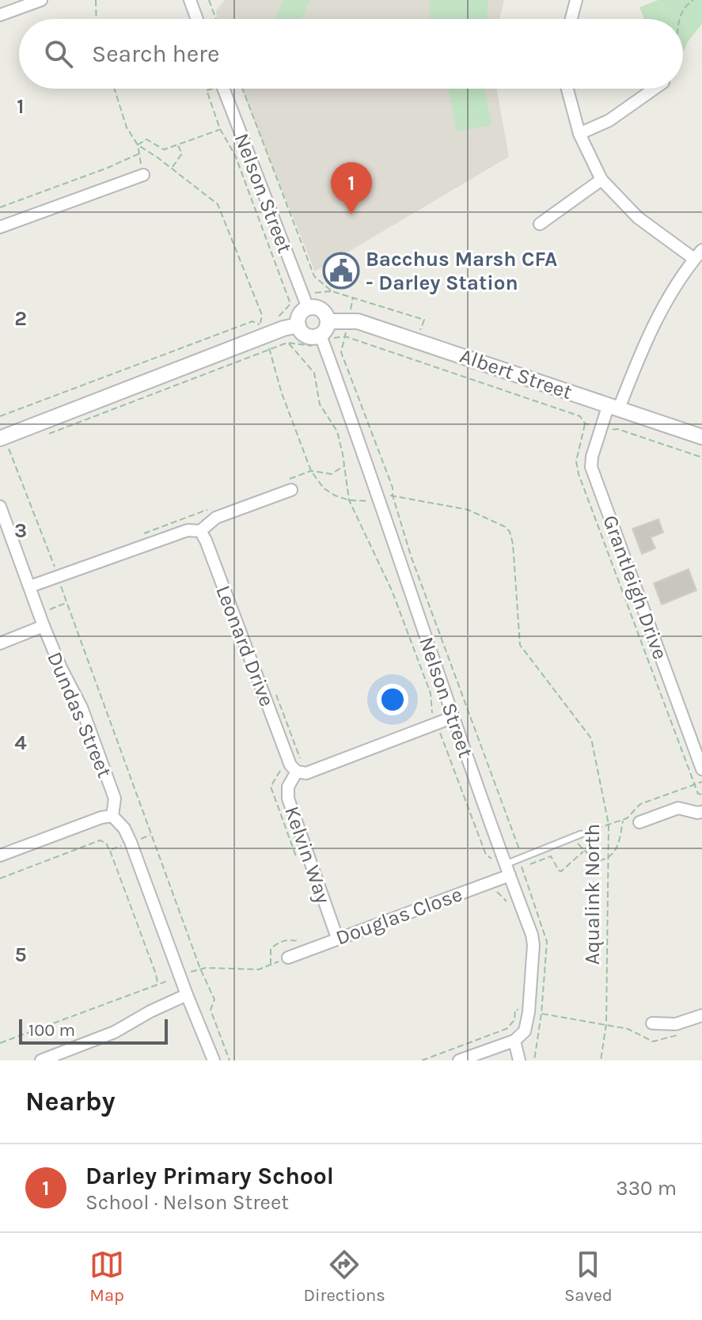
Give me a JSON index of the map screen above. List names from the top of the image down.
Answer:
{
  "streets": {
    "street": [
      "Nelson Street",
      "Albert Street",
      "Grantleigh Drive",
      "Leonard Drive",
      "Dundas Street",
      "Kelvin Way",
      "Douglas Close"
    ],
    "path": ["Aqualink North"]
  },
  "crossings": [
    ["Nelson Street", "Albert Street"],
    ["Nelson Street", "Aqualink North"],
    ["Nelson Street", "Douglas Close"],
    ["Albert Street", "Grantleigh Drive"],
    ["Leonard Drive", "Kelvin Way"],
    ["Kelvin Way", "Douglas Close"]
  ],
  "places": {
    "public building": ["Bacchus Marsh CFA - Darley Station"]
  },
  "scale_bar": "100 m",
  "page": {
    "search": "Search here",
    "pins": "1",
    "scale": "100 m",
    "heading": "Nearby",
    "list": [
      {
        "mark": "1",
        "name": "Darley Primary School",
        "note": "School · Nelson Street",
        "value": "330 m"
      }
    ],
    "nav": ["Map", "Directions", "Saved"]
  },
  "grid": {
    "rows": [
      "1",
      "2",
      "3",
      "4",
      "5"
    ]
  }
}
